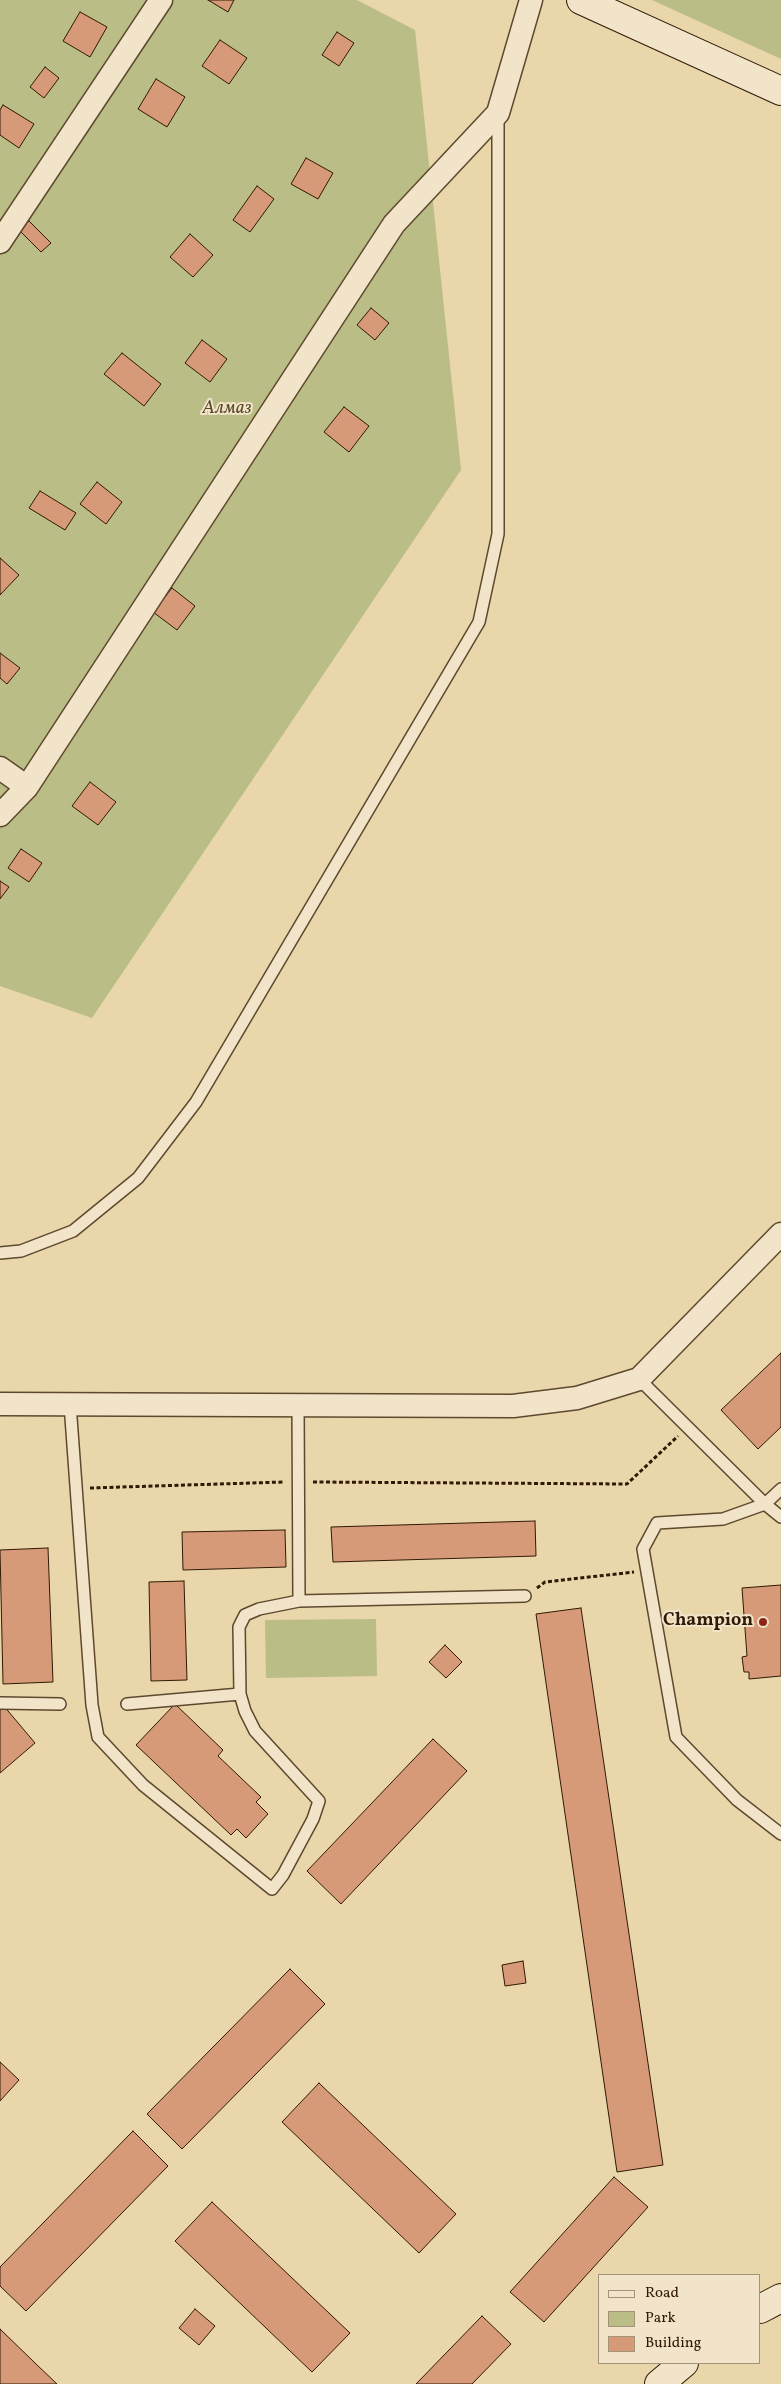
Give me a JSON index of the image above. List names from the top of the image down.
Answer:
{
  "parks": ["Алмаз"],
  "places": ["Champion"],
  "legend": ["Road", "Park", "Building"]
}
